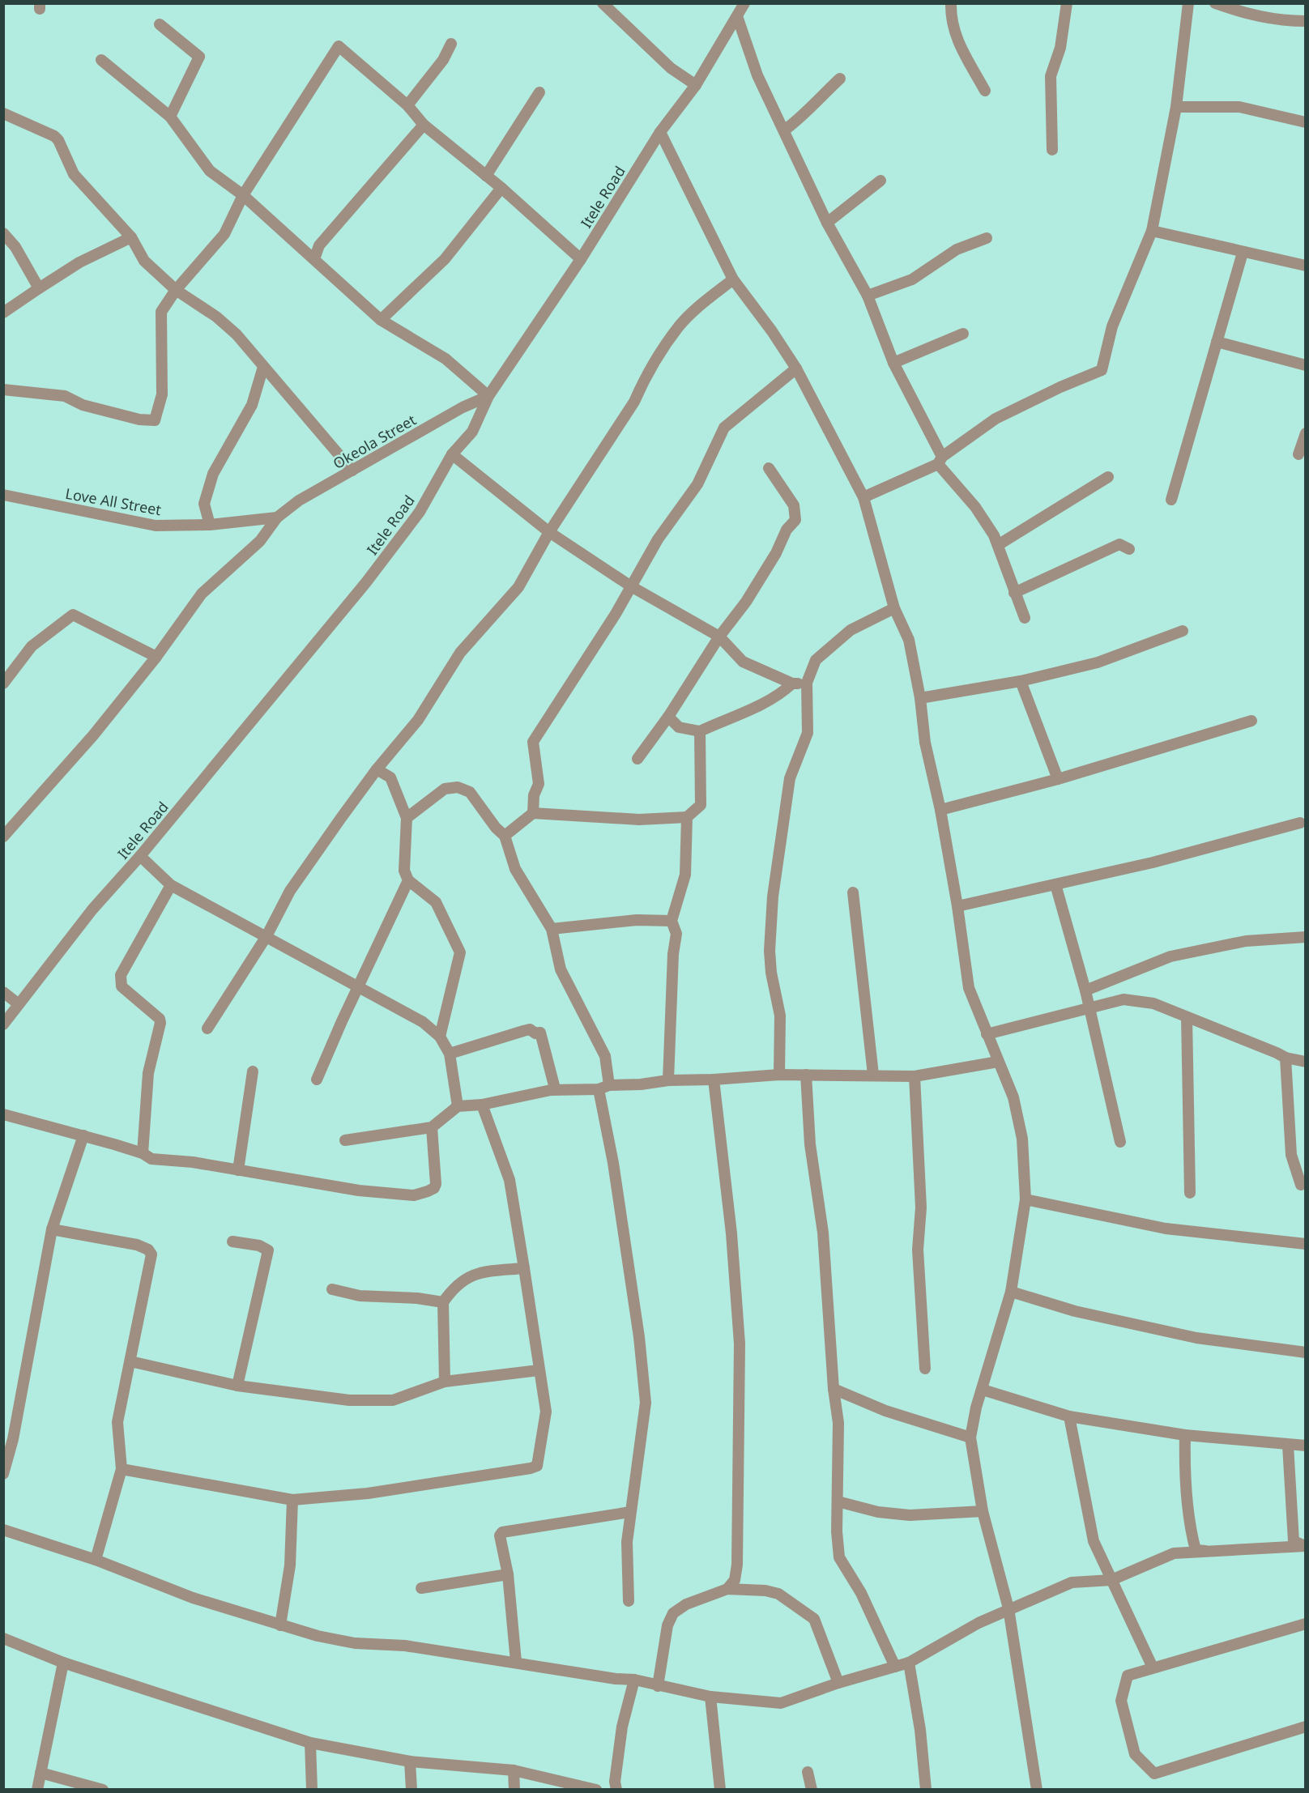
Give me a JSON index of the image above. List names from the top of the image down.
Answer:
{
  "streets": {
    "street": ["Itele Road", "Okeola Street", "Love All Street"]
  },
  "crossings": [
    ["Itele Road", "Okeola Street"],
    ["Okeola Street", "Love All Street"]
  ]
}
